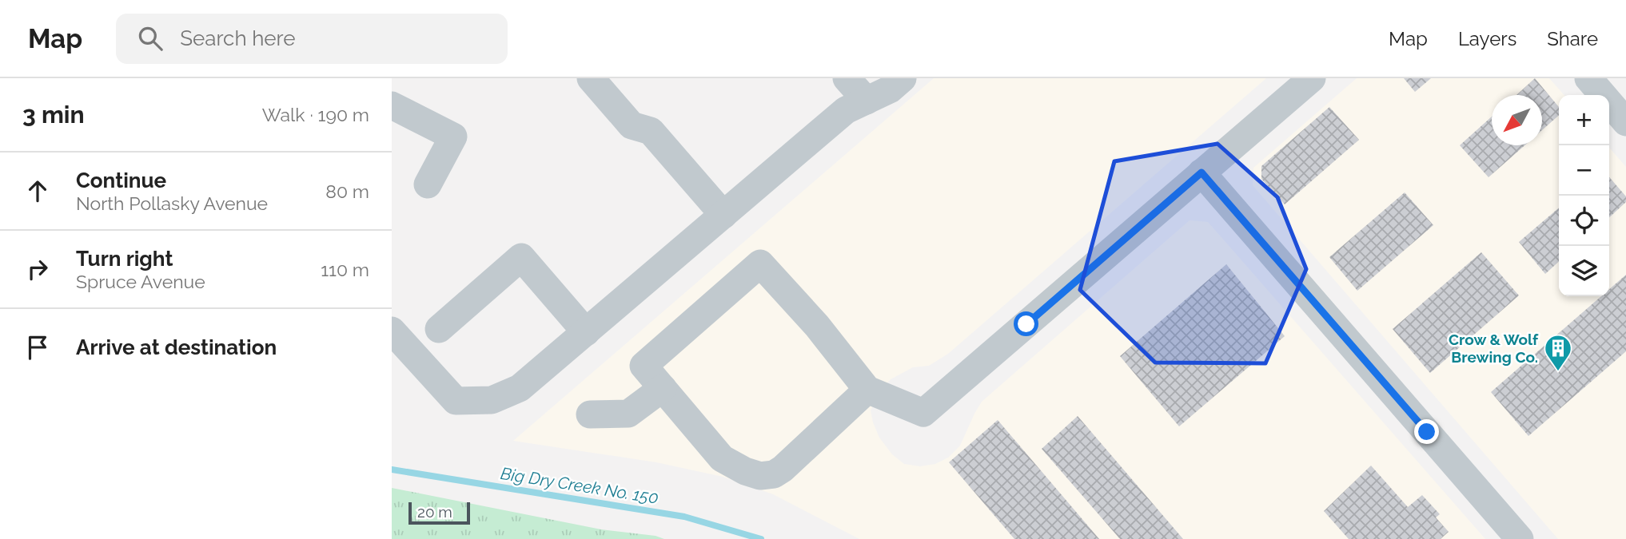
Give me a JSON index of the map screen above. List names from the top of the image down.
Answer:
{
  "water": ["Big Dry Creek No. 150"],
  "places": {
    "building": ["Crow & Wolf Brewing Co."]
  },
  "scale_bar": "20 m",
  "north": "bottom left",
  "page": {
    "header": "Map",
    "search": "Search here",
    "nav": ["Map", "Layers", "Share"],
    "heading": ["3 min", "Walk · 190 m"],
    "map_buttons": ["+", "−"],
    "list": [
      ["Continue", "North Pollasky Avenue", "80 m"],
      ["Turn right", "Spruce Avenue", "110 m"],
      "Arrive at destination"
    ],
    "scale": "20 m"
  }
}
